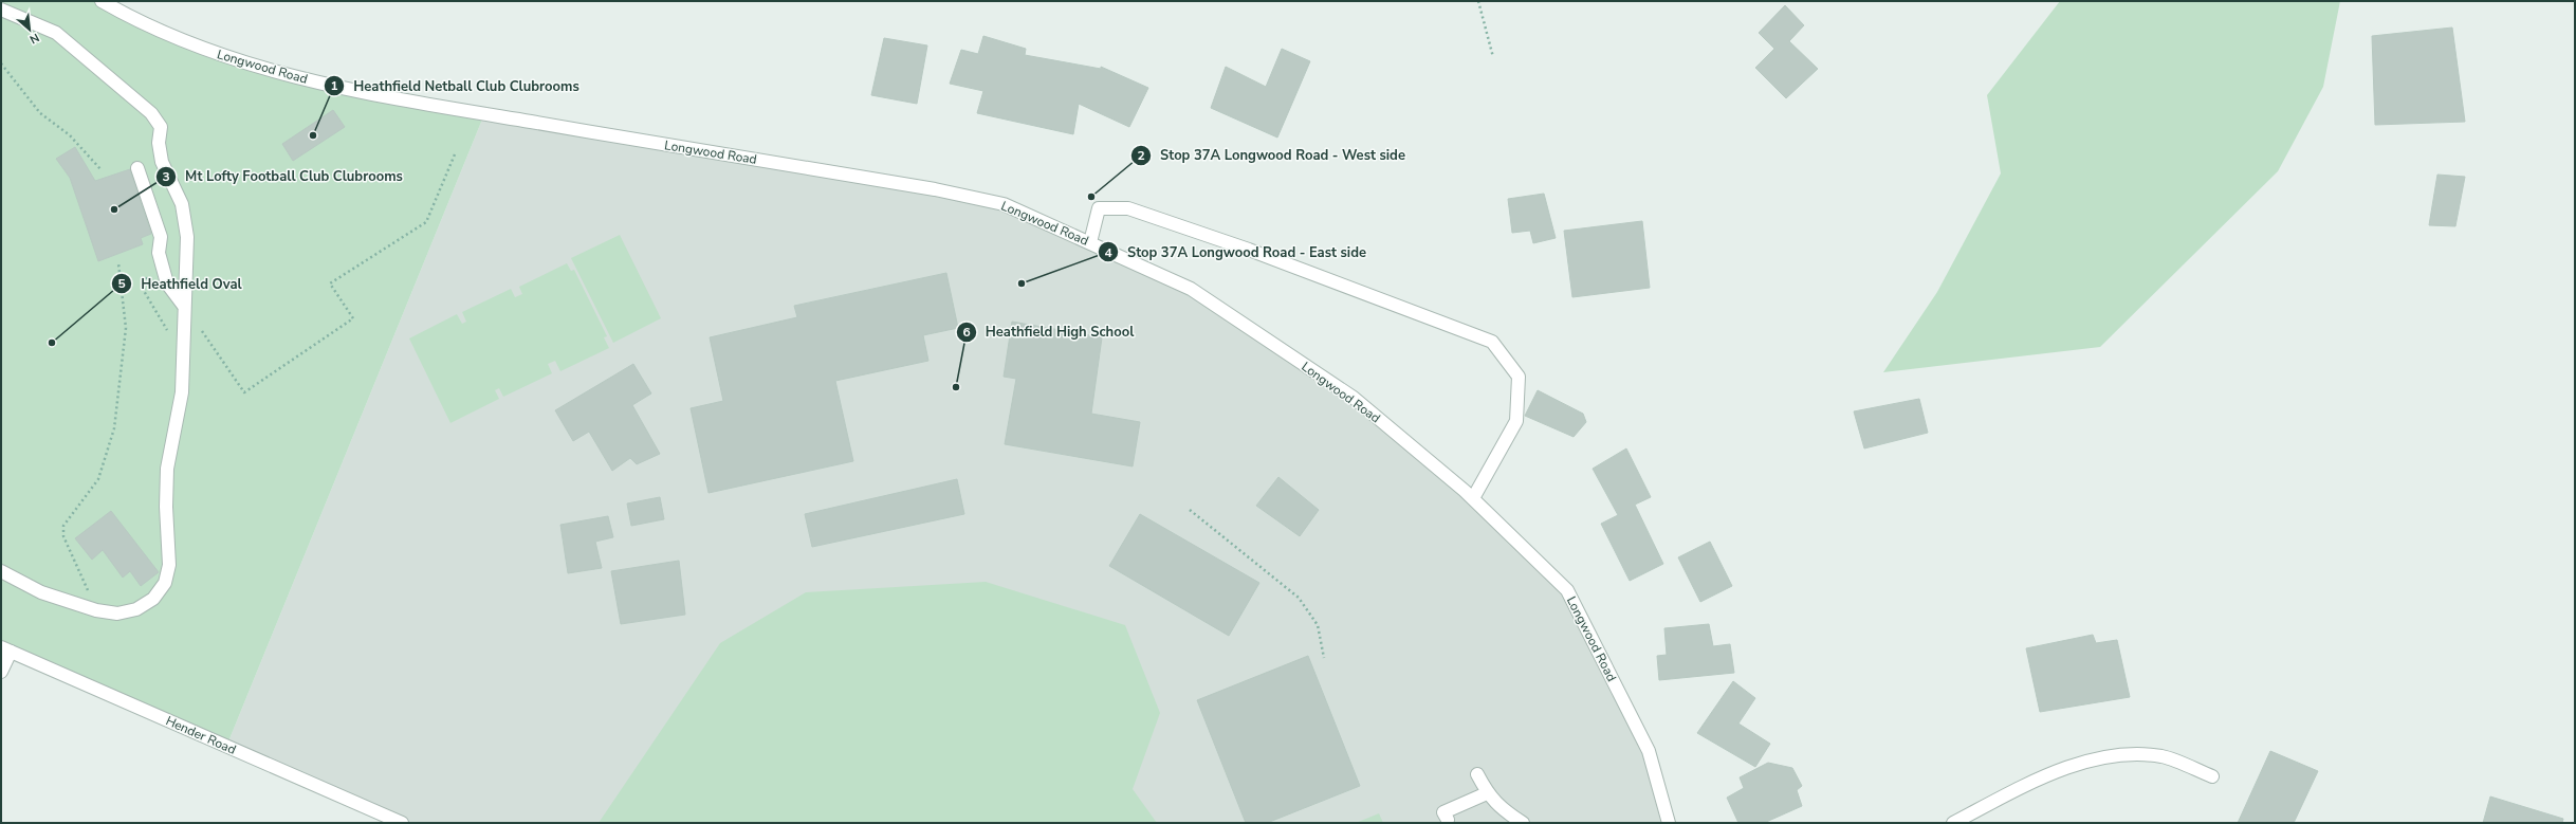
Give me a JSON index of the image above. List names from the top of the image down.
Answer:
{
  "streets": {
    "street": ["Longwood Road", "Hender Road"]
  },
  "places": [
    "Heathfield Netball Club Clubrooms",
    "Stop 37A Longwood Road - West side",
    "Mt Lofty Football Club Clubrooms",
    "Stop 37A Longwood Road - East side",
    "Heathfield Oval",
    "Heathfield High School"
  ],
  "north": "bottom right"
}
